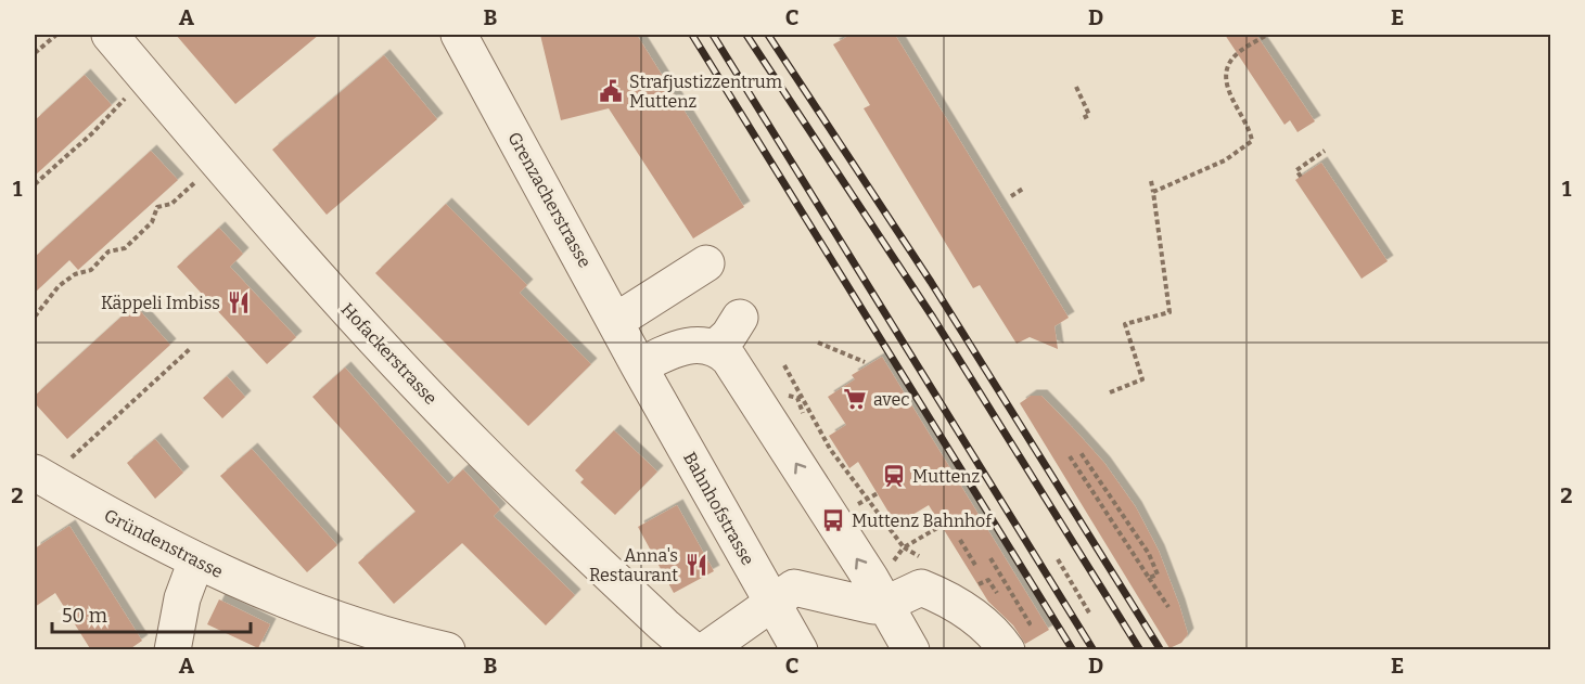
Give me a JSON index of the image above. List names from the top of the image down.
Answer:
{
  "streets": {
    "street": [
      "Grenzacherstrasse",
      "Hofackerstrasse",
      "Bahnhofstrasse",
      "Gründenstrasse"
    ]
  },
  "crossings": [
    ["Grenzacherstrasse", "Bahnhofstrasse"]
  ],
  "places": {
    "public building": ["Strafjustizzentrum Muttenz"],
    "restaurant": ["Käppeli Imbiss", "Anna's Restaurant"],
    "supermarket": ["avec"],
    "station": ["Muttenz"],
    "bus stop": ["Muttenz Bahnhof"]
  },
  "scale_bar": "50 m",
  "grid": {
    "columns": [
      "A",
      "B",
      "C",
      "D",
      "E"
    ],
    "rows": ["1", "2"]
  }
}
